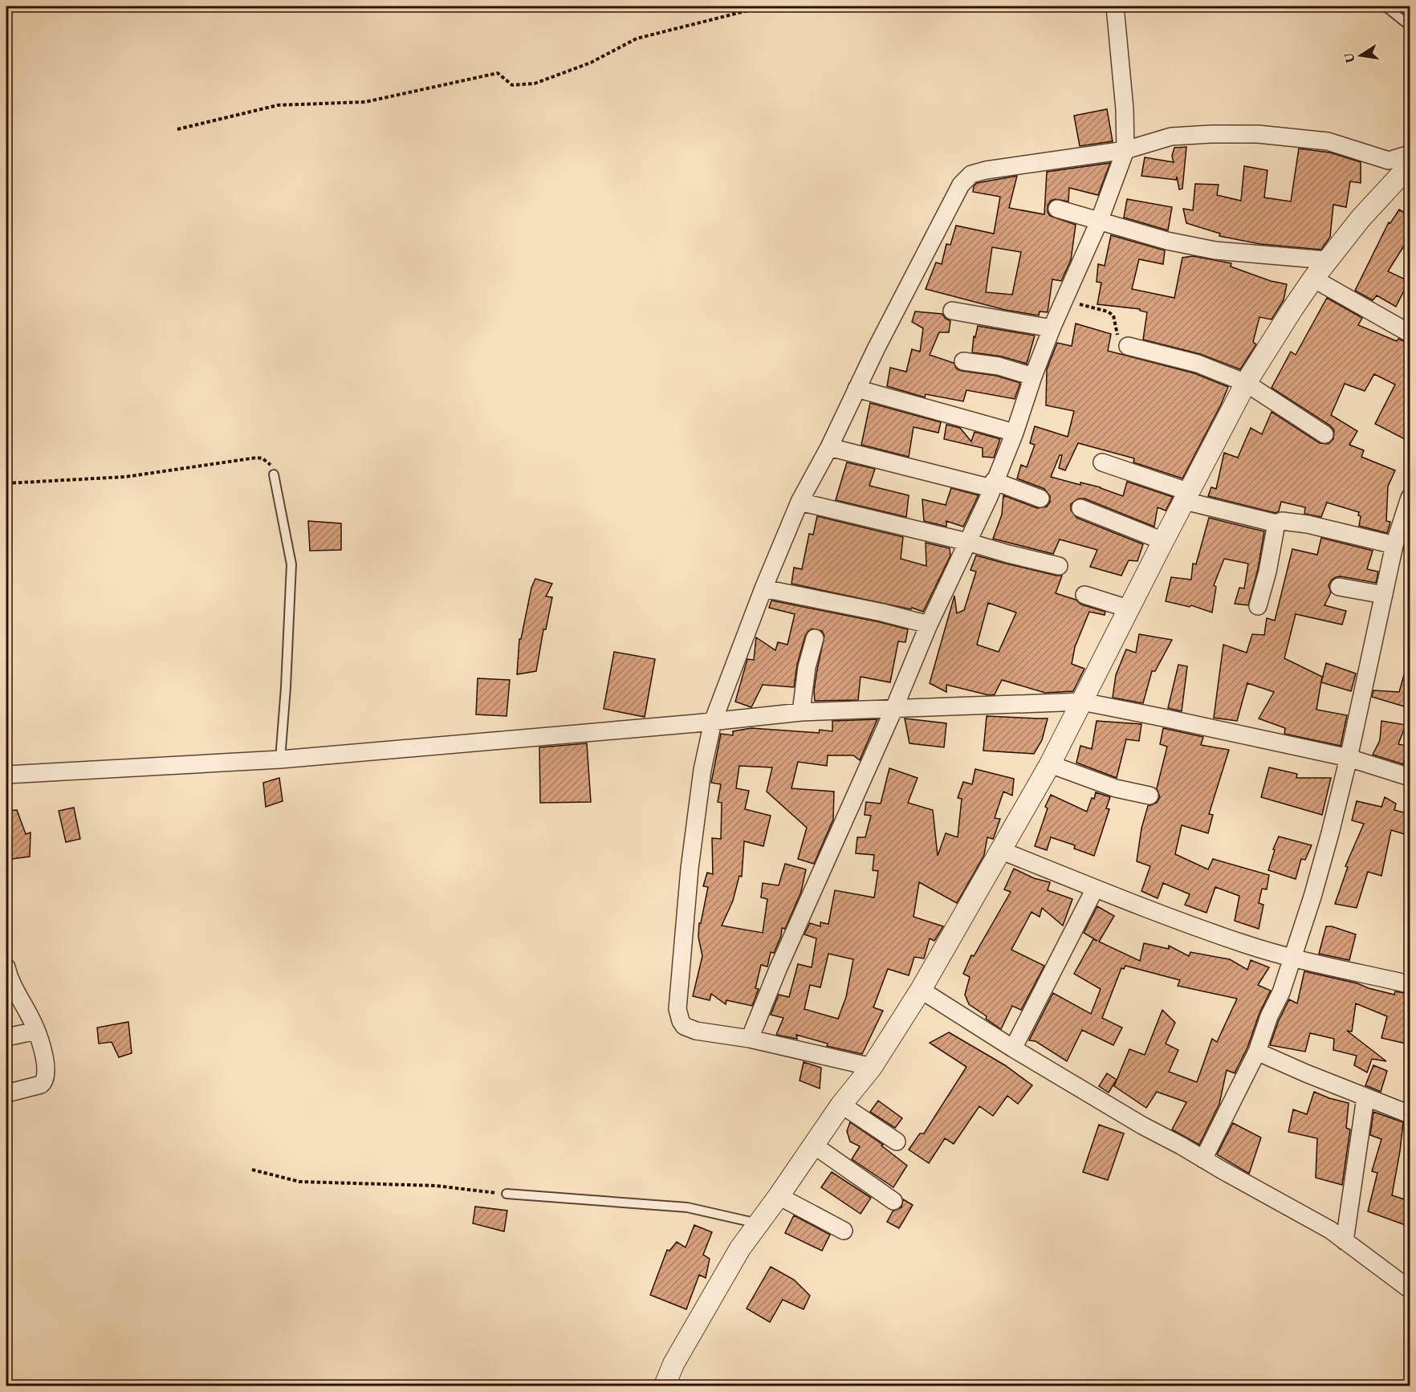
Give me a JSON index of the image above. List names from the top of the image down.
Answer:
{
  "north": "left"
}
